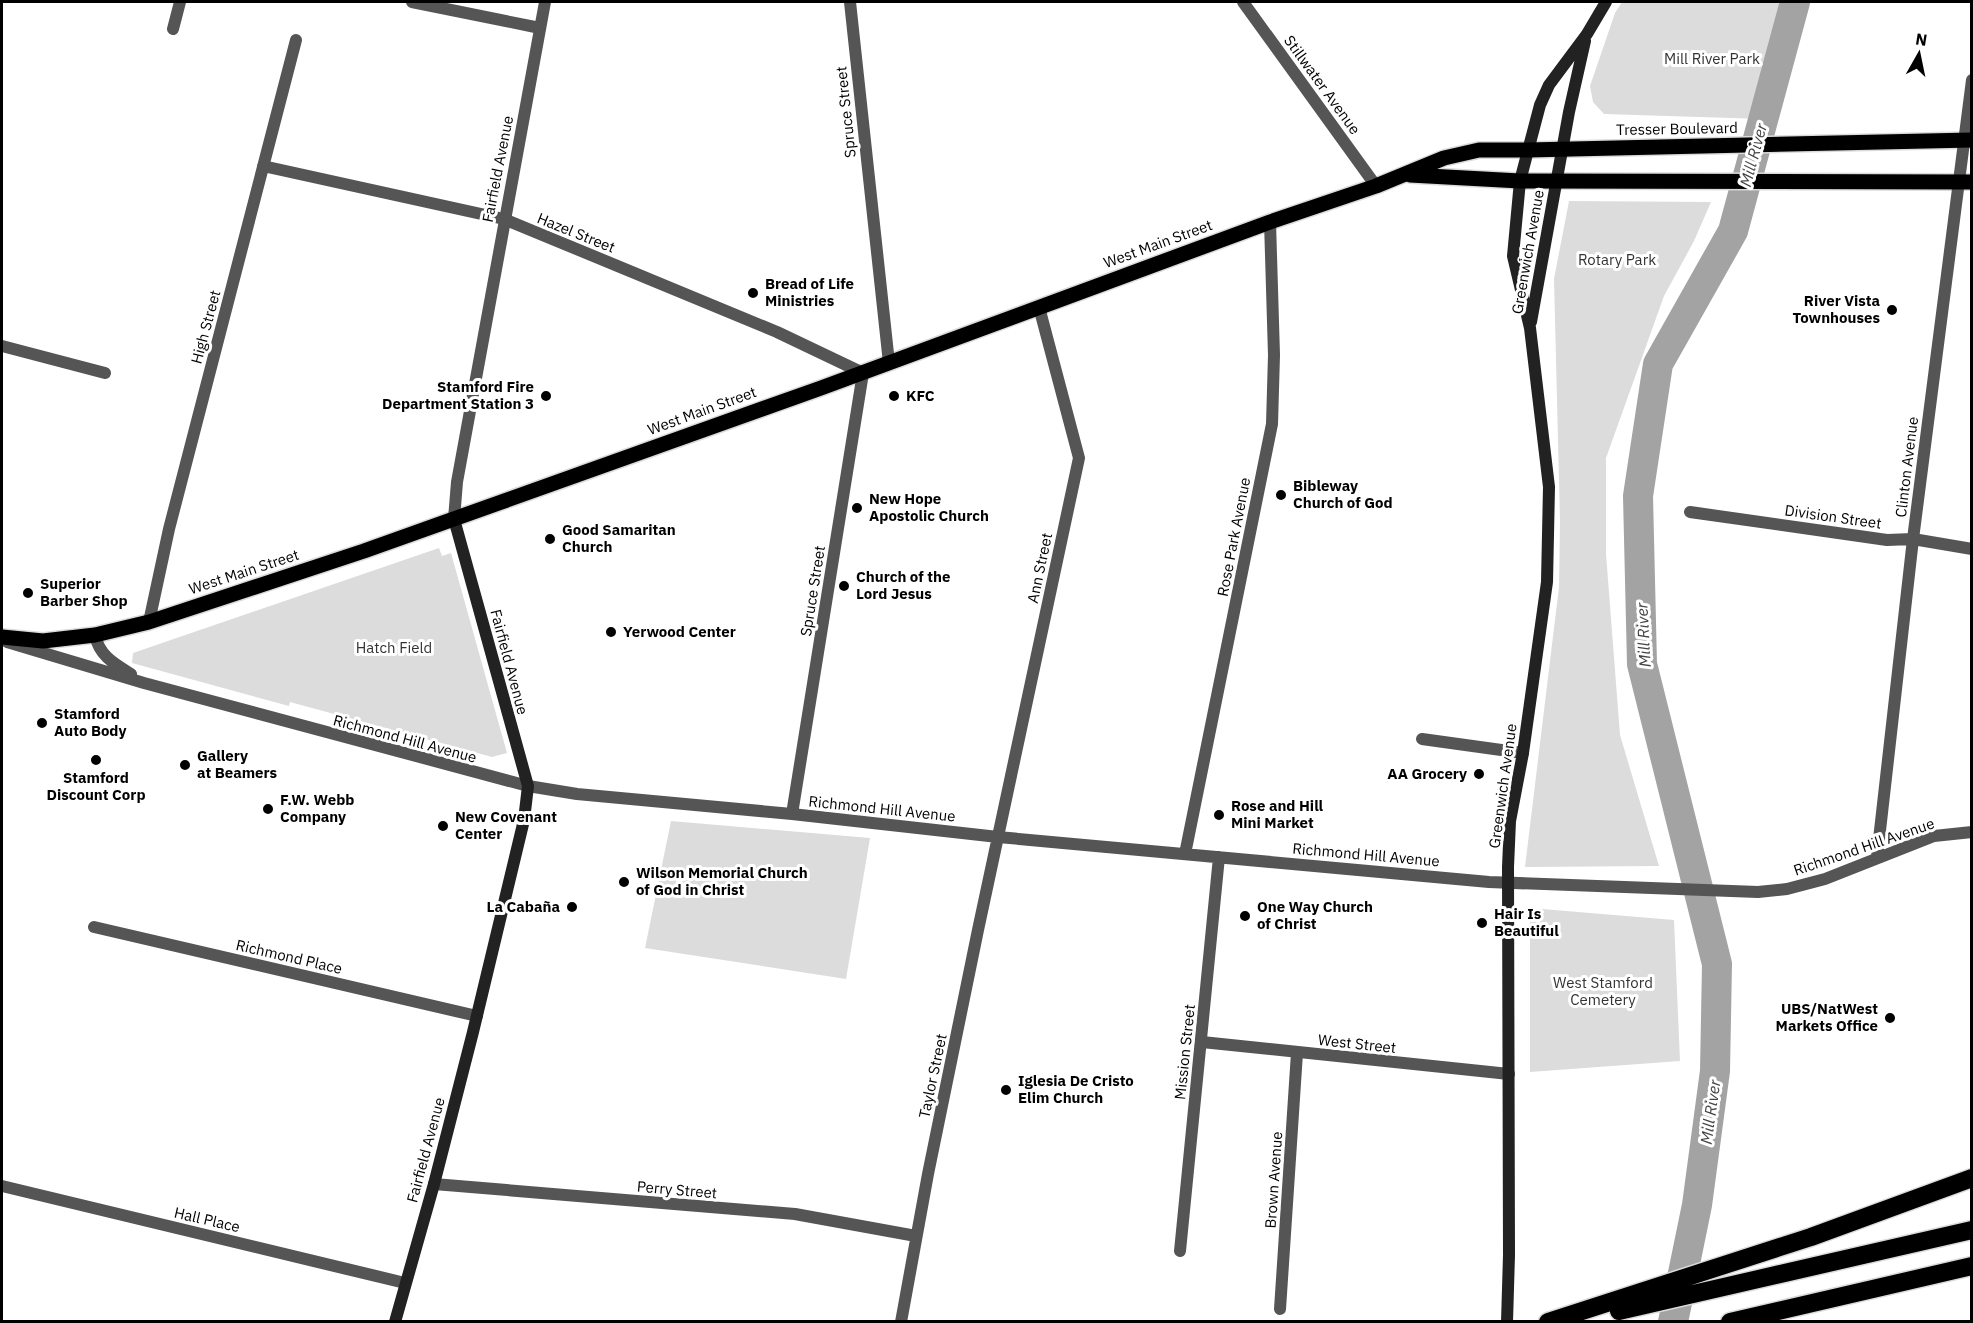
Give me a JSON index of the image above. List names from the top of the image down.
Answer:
{
  "streets": {
    "main road": [
      "Tresser Boulevard",
      "Fairfield Avenue",
      "West Main Street",
      "Greenwich Avenue"
    ],
    "street": [
      "Stillwater Avenue",
      "Spruce Street",
      "Hazel Street",
      "High Street",
      "Clinton Avenue",
      "Division Street",
      "Rose Park Avenue",
      "Ann Street",
      "Richmond Hill Avenue",
      "Richmond Place",
      "West Street",
      "Mission Street",
      "Taylor Street",
      "Brown Avenue",
      "Perry Street",
      "Hall Place"
    ]
  },
  "crossings": [
    ["Stillwater Avenue", "West Main Street"],
    ["Spruce Street", "Hazel Street"],
    ["Spruce Street", "West Main Street"],
    ["Spruce Street", "Richmond Hill Avenue"],
    ["Tresser Boulevard", "West Main Street"],
    ["Tresser Boulevard", "Greenwich Avenue"],
    ["Tresser Boulevard", "Clinton Avenue"],
    ["Fairfield Avenue", "Hazel Street"],
    ["Fairfield Avenue", "West Main Street"],
    ["Fairfield Avenue", "Richmond Hill Avenue"],
    ["Fairfield Avenue", "Richmond Place"],
    ["Fairfield Avenue", "Perry Street"],
    ["Fairfield Avenue", "Hall Place"],
    ["Hazel Street", "West Main Street"],
    ["Hazel Street", "High Street"],
    ["West Main Street", "Greenwich Avenue"],
    ["West Main Street", "High Street"],
    ["West Main Street", "Rose Park Avenue"],
    ["West Main Street", "Ann Street"],
    ["West Main Street", "Richmond Hill Avenue"],
    ["Greenwich Avenue", "Richmond Hill Avenue"],
    ["Greenwich Avenue", "West Street"],
    ["Clinton Avenue", "Division Street"],
    ["Clinton Avenue", "Richmond Hill Avenue"],
    ["Rose Park Avenue", "Richmond Hill Avenue"],
    ["Ann Street", "Richmond Hill Avenue"],
    ["Ann Street", "Taylor Street"],
    ["Richmond Hill Avenue", "Mission Street"],
    ["Richmond Hill Avenue", "Taylor Street"],
    ["West Street", "Mission Street"],
    ["West Street", "Brown Avenue"],
    ["Taylor Street", "Perry Street"]
  ],
  "water": ["Mill River"],
  "parks": [
    "Mill River Park",
    "Rotary Park",
    "Hatch Field",
    "West Stamford Cemetery"
  ],
  "places": [
    "Bread of Life Ministries",
    "River Vista Townhouses",
    "Stamford Fire Department Station 3",
    "KFC",
    "Bibleway Church of God",
    "New Hope Apostolic Church",
    "Good Samaritan Church",
    "Church of the Lord Jesus",
    "Superior Barber Shop",
    "Yerwood Center",
    "Stamford Auto Body",
    "Stamford Discount Corp",
    "Gallery at Beamers",
    "AA Grocery",
    "F.W. Webb Company",
    "Rose and Hill Mini Market",
    "New Covenant Center",
    "Wilson Memorial Church of God in Christ",
    "La Cabaña",
    "One Way Church of Christ",
    "Hair Is Beautiful",
    "UBS/NatWest Markets Office",
    "Iglesia De Cristo Elim Church"
  ],
  "north": "top"
}
